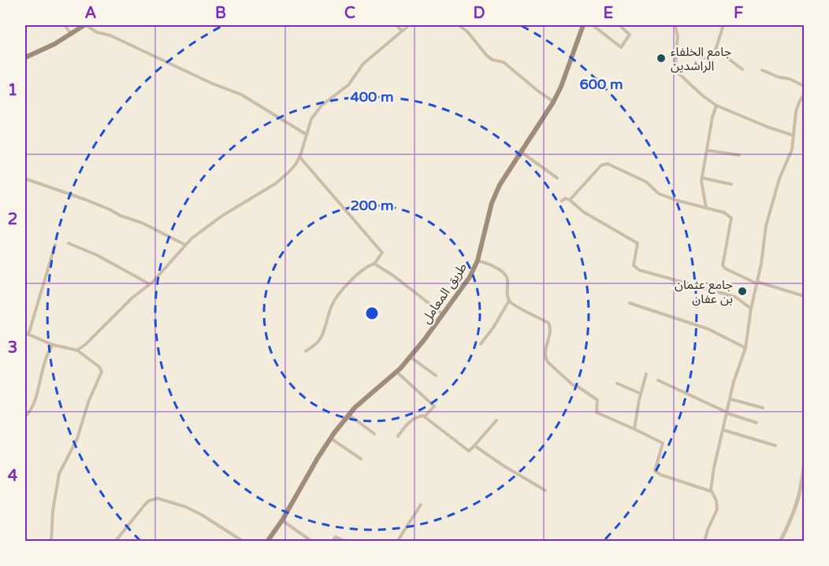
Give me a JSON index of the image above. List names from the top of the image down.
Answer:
{
  "streets": {
    "main road": ["طريق المعامل"]
  },
  "places": ["جامع الخلفاء الراشدين", "جامع عثمان بن عفان"],
  "grid": {
    "columns": [
      "A",
      "B",
      "C",
      "D",
      "E",
      "F"
    ],
    "rows": [
      "1",
      "2",
      "3",
      "4"
    ]
  },
  "rings": ["600 m", "400 m", "200 m"]
}
